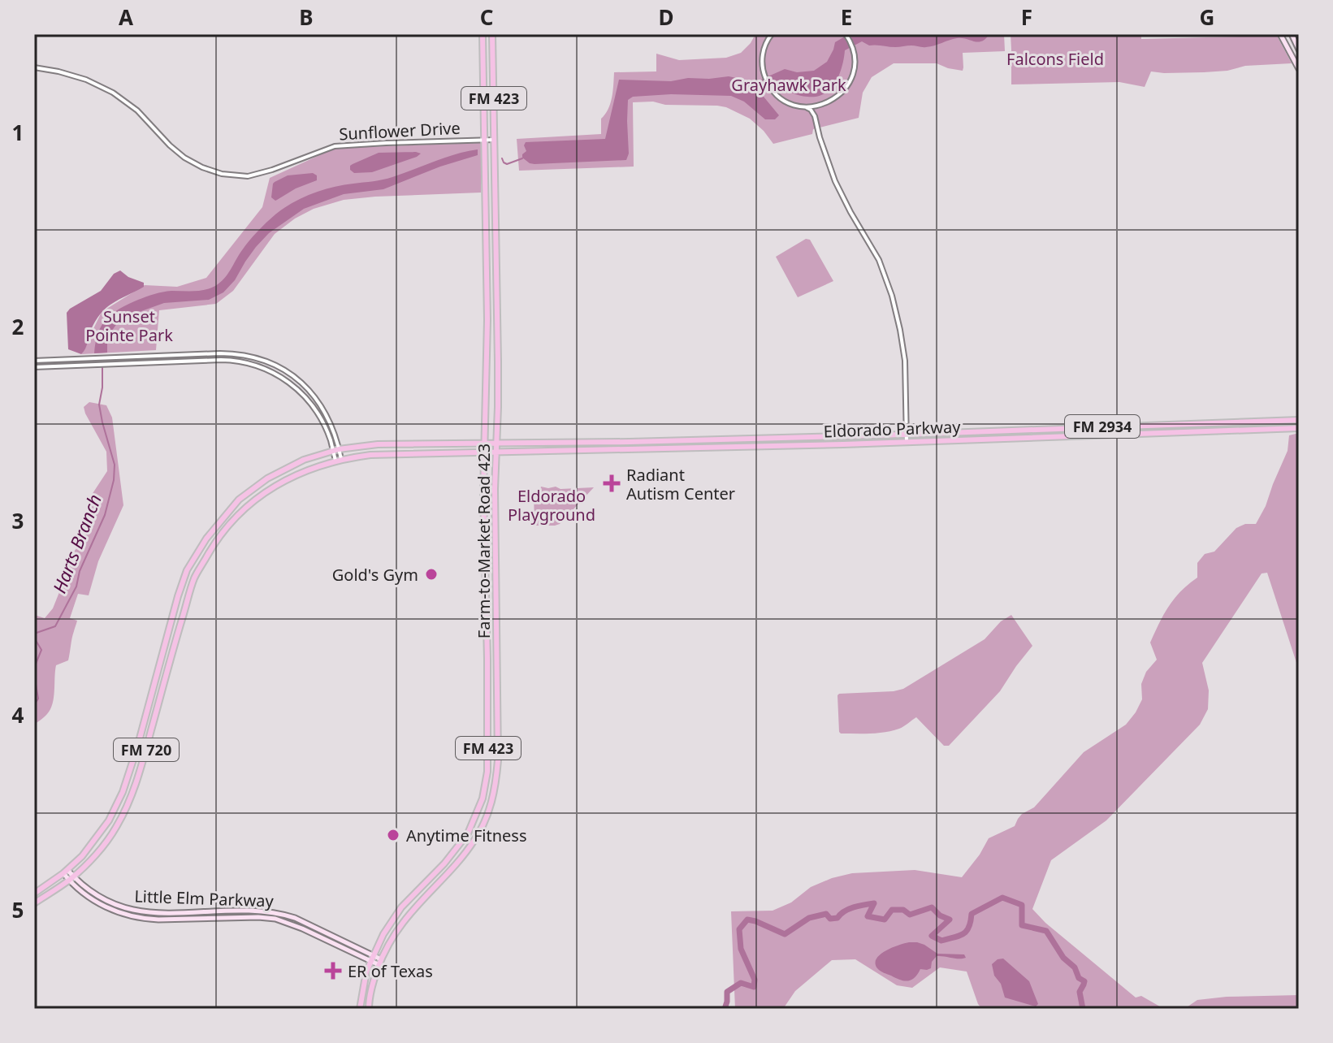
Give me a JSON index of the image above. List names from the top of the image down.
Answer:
{
  "streets": {
    "main road": [
      "FM 423",
      "FM 2934",
      "Eldorado Parkway",
      "Farm-to-Market Road 423",
      "FM 720",
      "Little Elm Parkway"
    ],
    "street": ["Sunflower Drive"]
  },
  "crossings": [
    ["Sunflower Drive", "Farm-to-Market Road 423"],
    ["Eldorado Parkway", "Farm-to-Market Road 423"],
    ["Eldorado Parkway", "FM 720"],
    ["Eldorado Parkway", "Little Elm Parkway"],
    ["Farm-to-Market Road 423", "FM 720"],
    ["Farm-to-Market Road 423", "Little Elm Parkway"],
    ["FM 720", "Little Elm Parkway"]
  ],
  "water": ["Harts Branch"],
  "parks": [
    "Falcons Field",
    "Grayhawk Park",
    "Sunset Pointe Park",
    "Eldorado Playground"
  ],
  "places": {
    "health": ["Radiant Autism Center", "ER of Texas"],
    "other": ["Gold's Gym", "Anytime Fitness"]
  },
  "grid": {
    "columns": [
      "A",
      "B",
      "C",
      "D",
      "E",
      "F",
      "G"
    ],
    "rows": [
      "1",
      "2",
      "3",
      "4",
      "5"
    ]
  }
}
